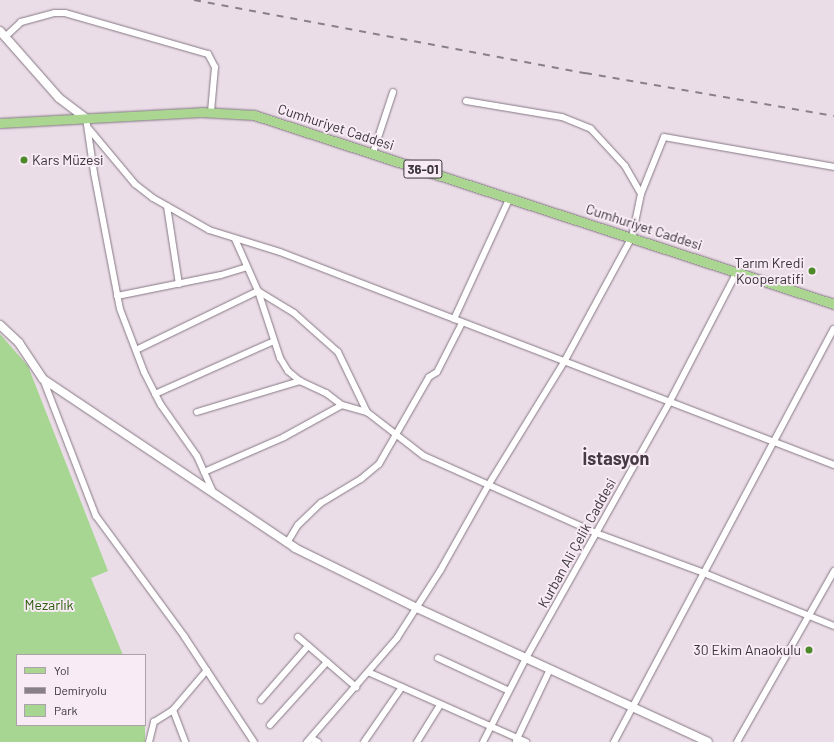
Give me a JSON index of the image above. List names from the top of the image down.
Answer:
{
  "streets": {
    "main road": ["Cumhuriyet Caddesi", "36-01"],
    "street": ["Kurban Ali Çelik Caddesi"]
  },
  "crossings": [
    ["Cumhuriyet Caddesi", "Kurban Ali Çelik Caddesi"]
  ],
  "districts": ["İstasyon"],
  "parks": ["Mezarlık"],
  "places": ["Kars Müzesi̇", "Tarım Kredi Kooperatifi", "30 Ekim Anaokulu"],
  "legend": ["Yol", "Demiryolu", "Park"]
}
